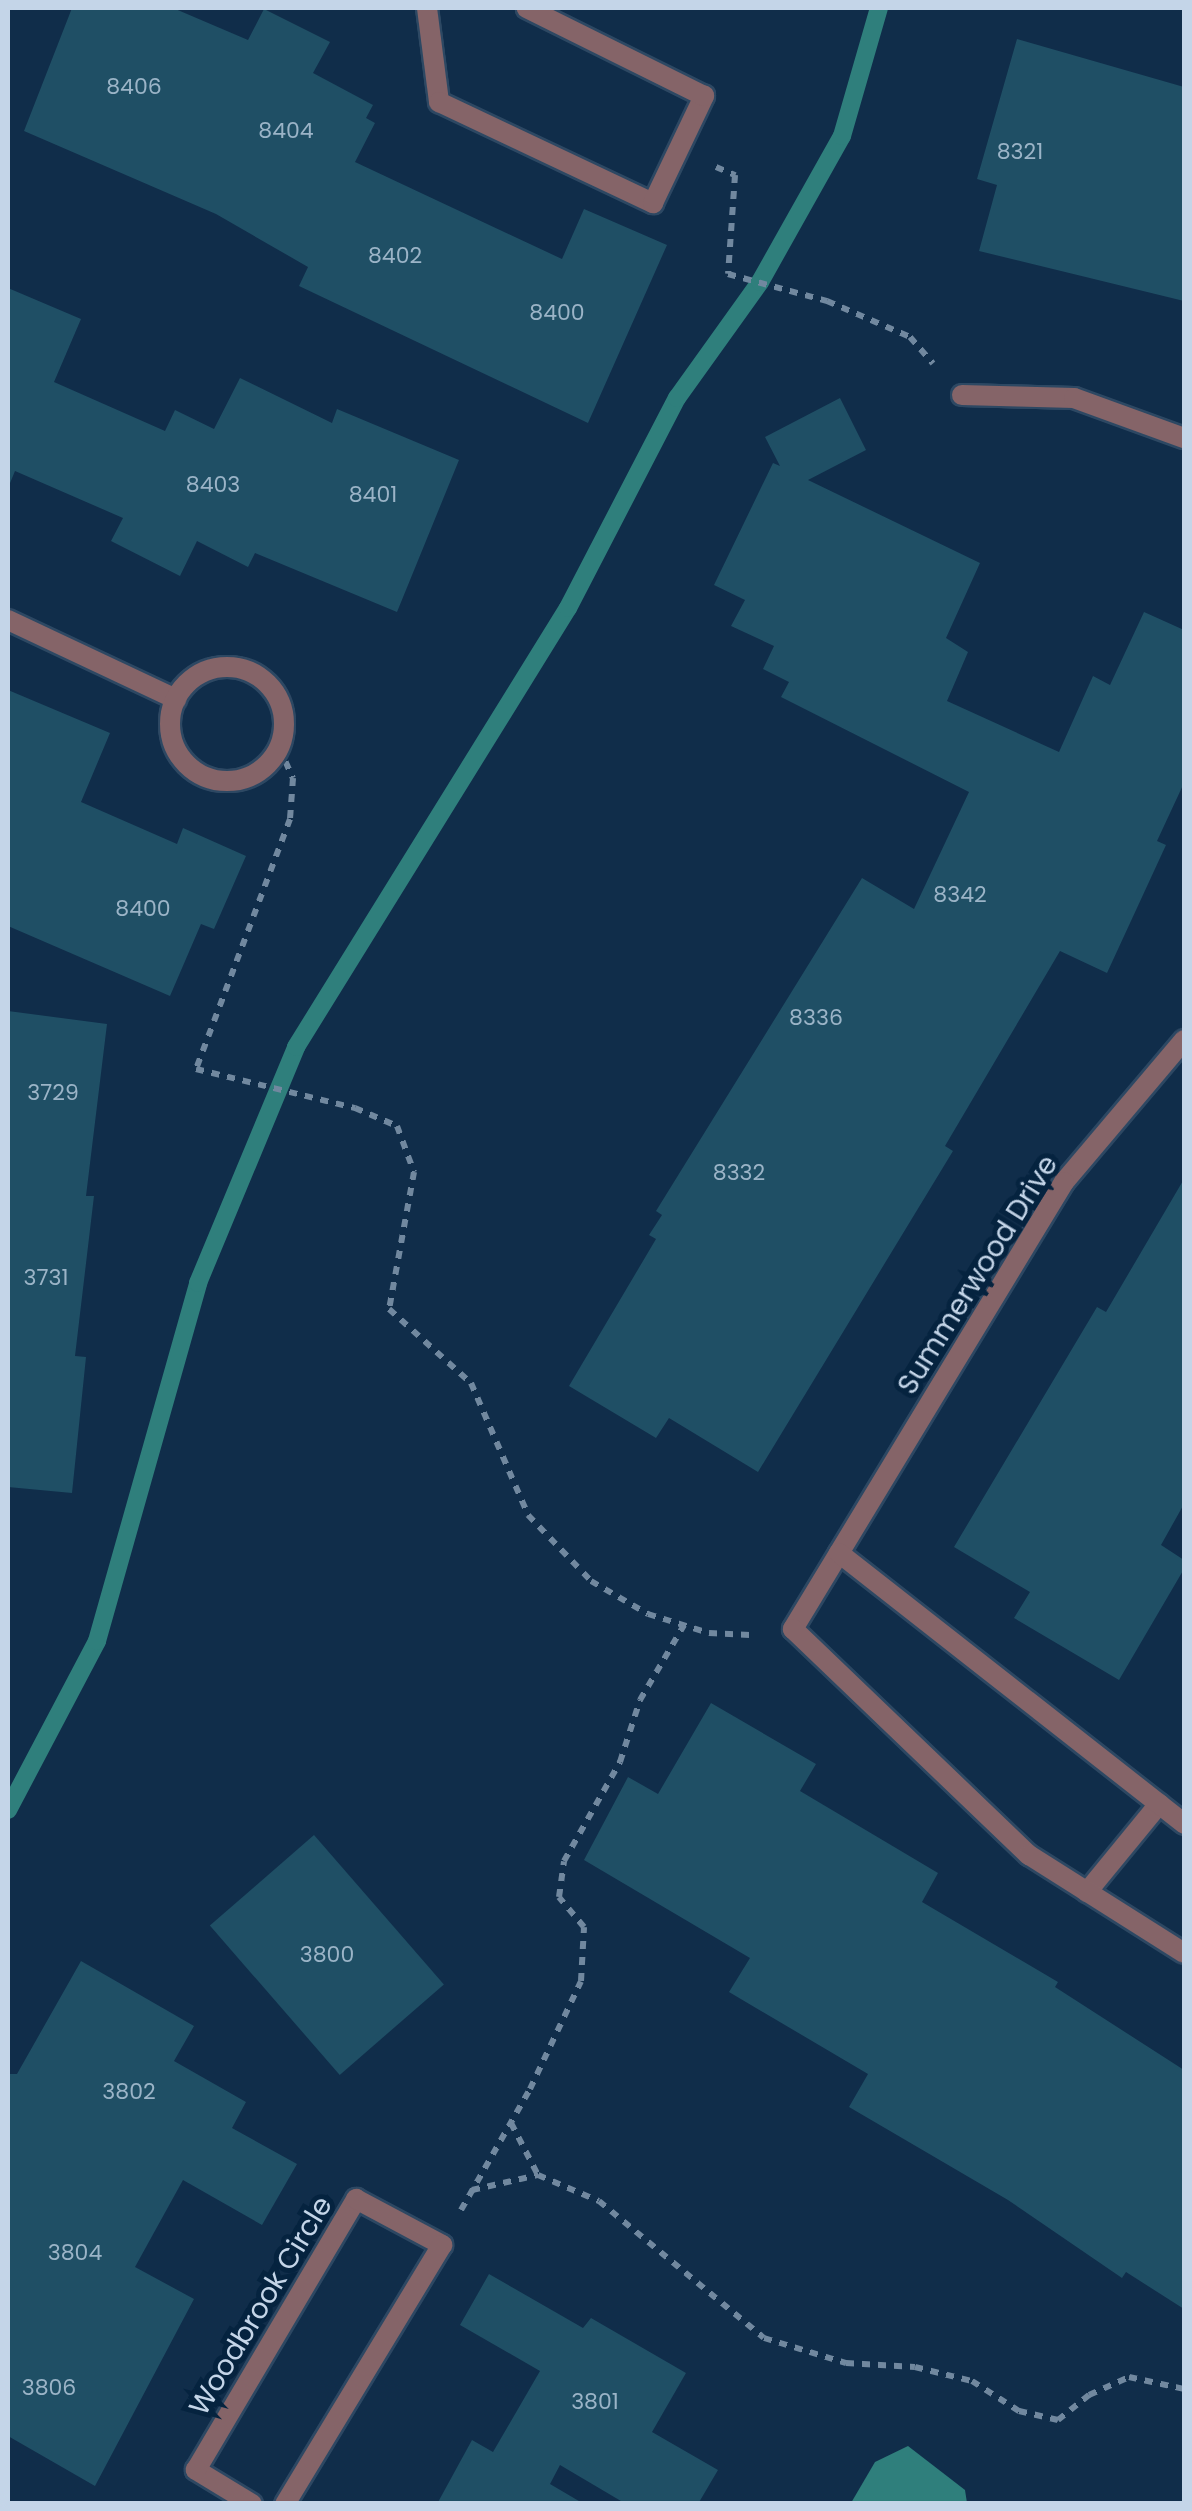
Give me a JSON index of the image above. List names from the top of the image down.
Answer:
{
  "streets": {
    "street": ["Summerwood Drive", "Woodbrook Circle"]
  },
  "house_numbers": [
    "8406",
    "8404",
    "8321",
    "8402",
    "8400",
    "8403",
    "8401",
    "8342",
    "8400",
    "8336",
    "3729",
    "8332",
    "3731",
    "3800",
    "3802",
    "3804",
    "3806",
    "3801"
  ]
}
